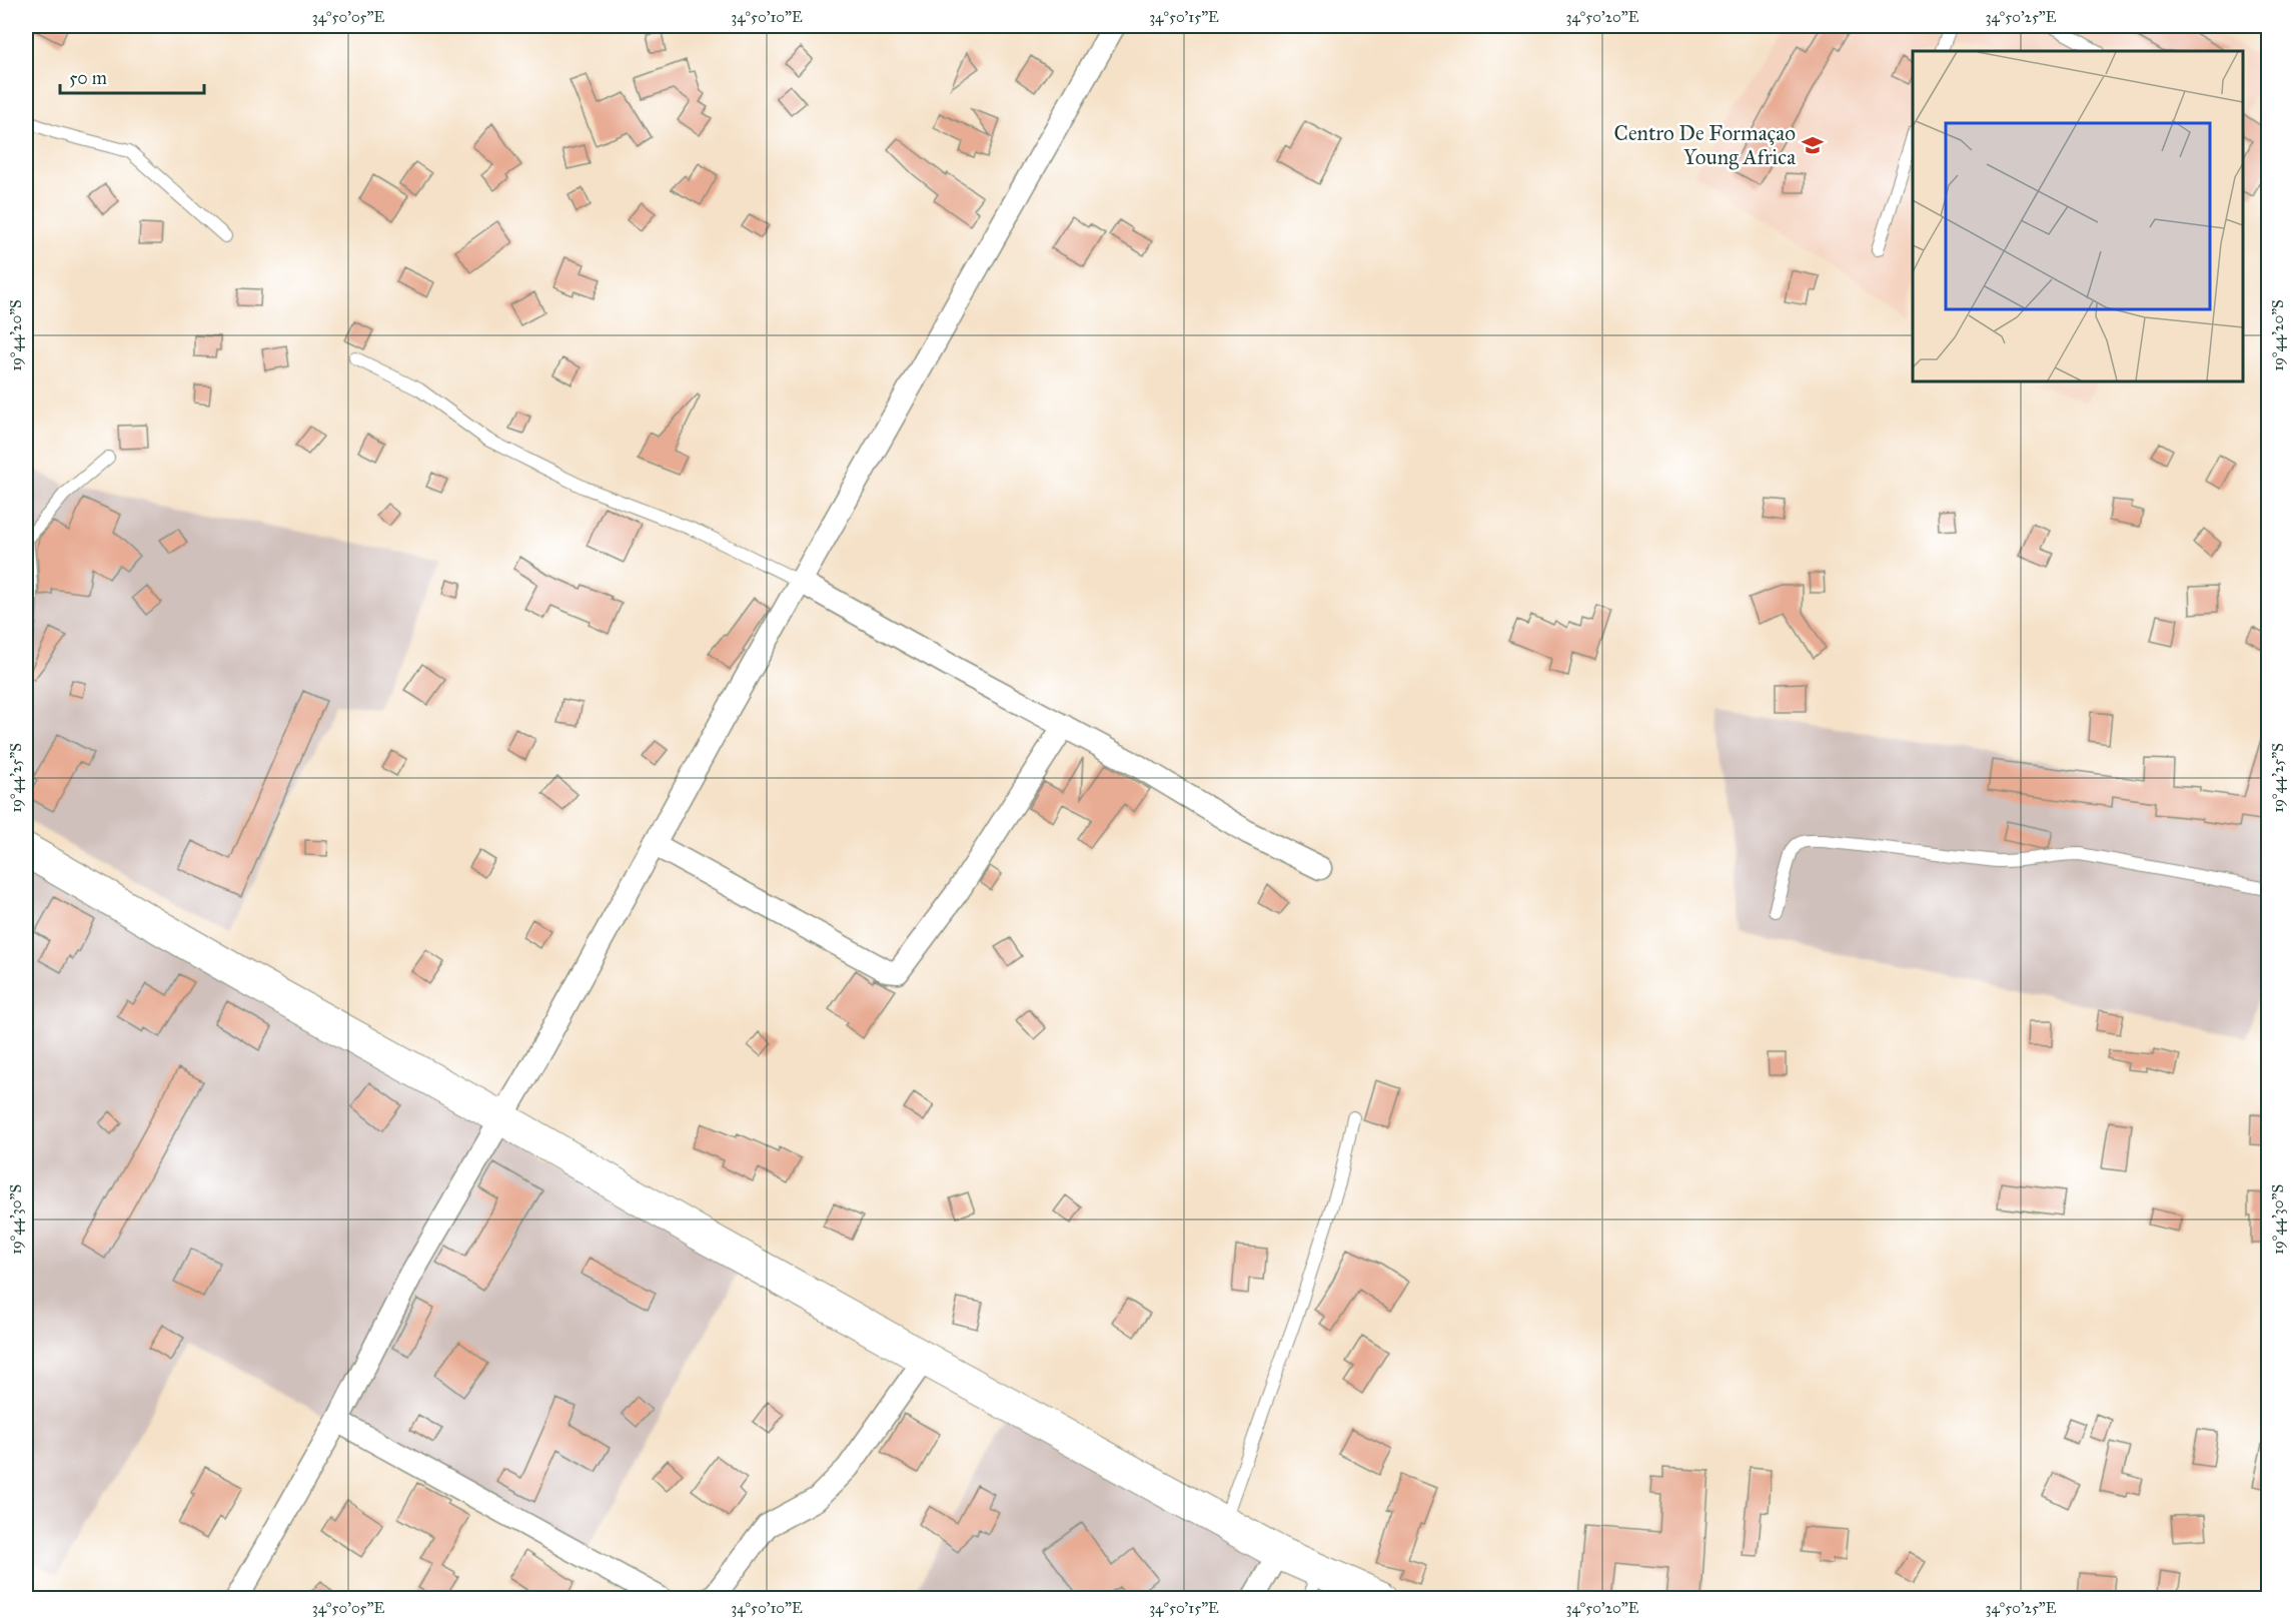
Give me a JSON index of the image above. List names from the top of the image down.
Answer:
{
  "places": {
    "school or university": ["Centro De Formaçao Young Africa"]
  },
  "scale_bar": "50 m",
  "coordinates": [
    "34°50'05\"E",
    "34°50'10\"E",
    "34°50'15\"E",
    "34°50'20\"E",
    "34°50'25\"E",
    "19°44'20\"S",
    "19°44'25\"S",
    "19°44'30\"S"
  ]
}
